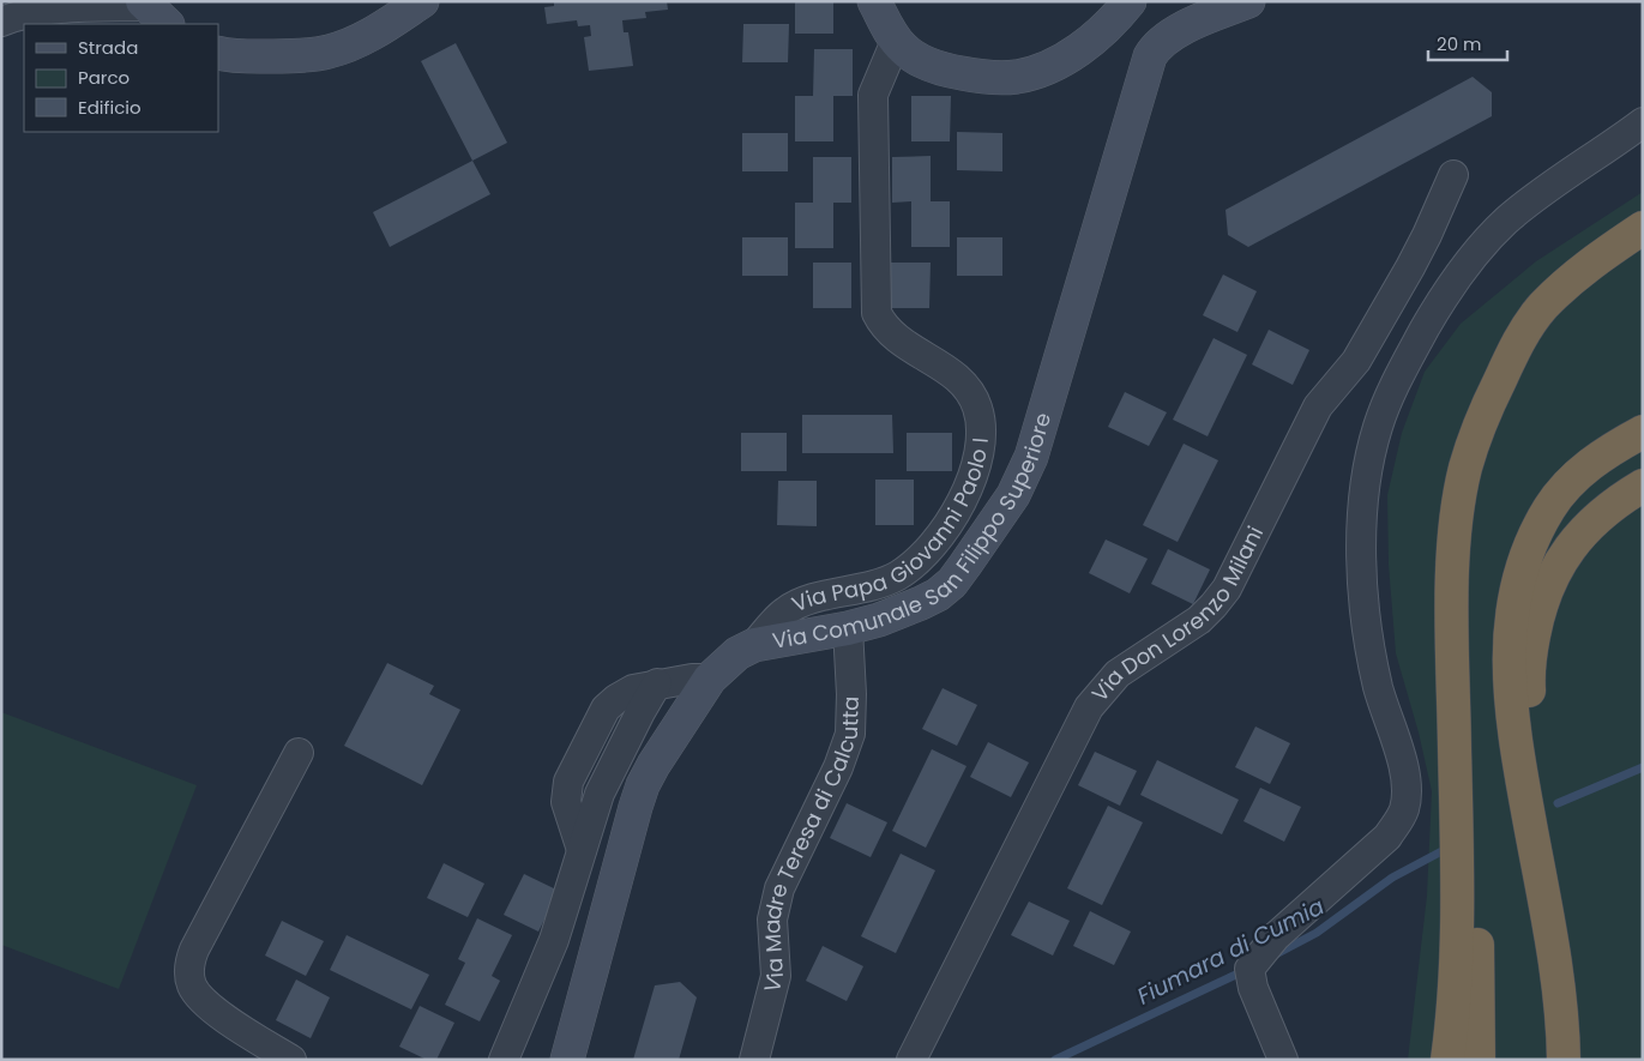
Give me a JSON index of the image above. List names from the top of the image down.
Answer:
{
  "streets": {
    "street": [
      "Via Papa Giovanni Paolo I",
      "Via Comunale San Filippo Superiore",
      "Via Don Lorenzo Milani",
      "Via Madre Teresa di Calcutta"
    ]
  },
  "crossings": [
    ["Via Papa Giovanni Paolo I", "Via Comunale San Filippo Superiore"],
    ["Via Comunale San Filippo Superiore", "Via Madre Teresa di Calcutta"]
  ],
  "water": ["Fiumara di Cumia"],
  "legend": ["Strada", "Parco", "Edificio"],
  "scale_bar": "20 m"
}
